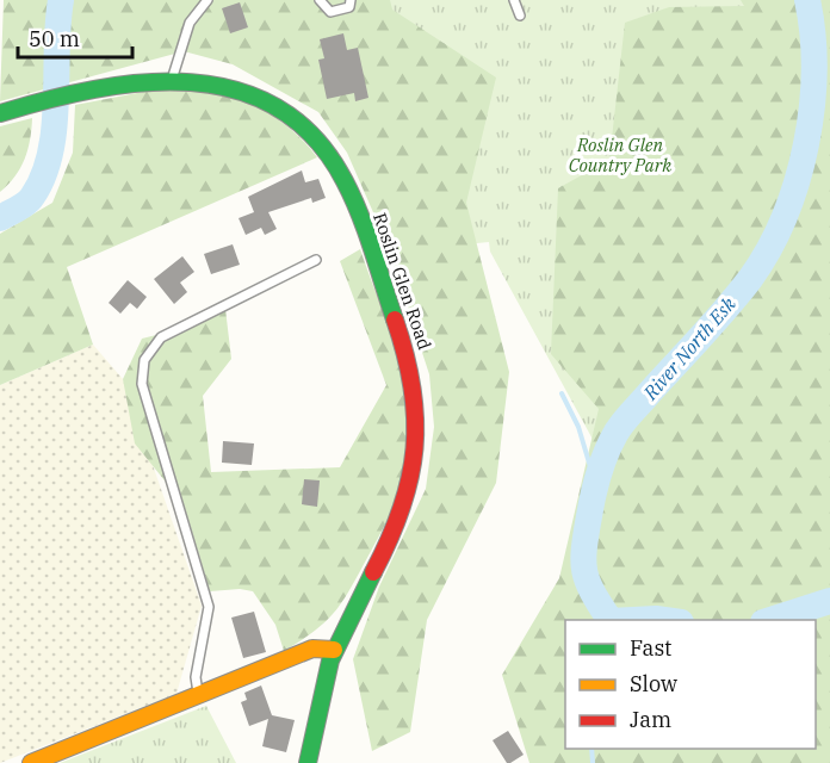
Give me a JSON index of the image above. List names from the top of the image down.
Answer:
{
  "streets": {
    "main road": ["Roslin Glen Road"]
  },
  "water": ["River North Esk"],
  "parks": ["Roslin Glen Country Park"],
  "legend": ["Fast", "Slow", "Jam"],
  "scale_bar": "50 m"
}
